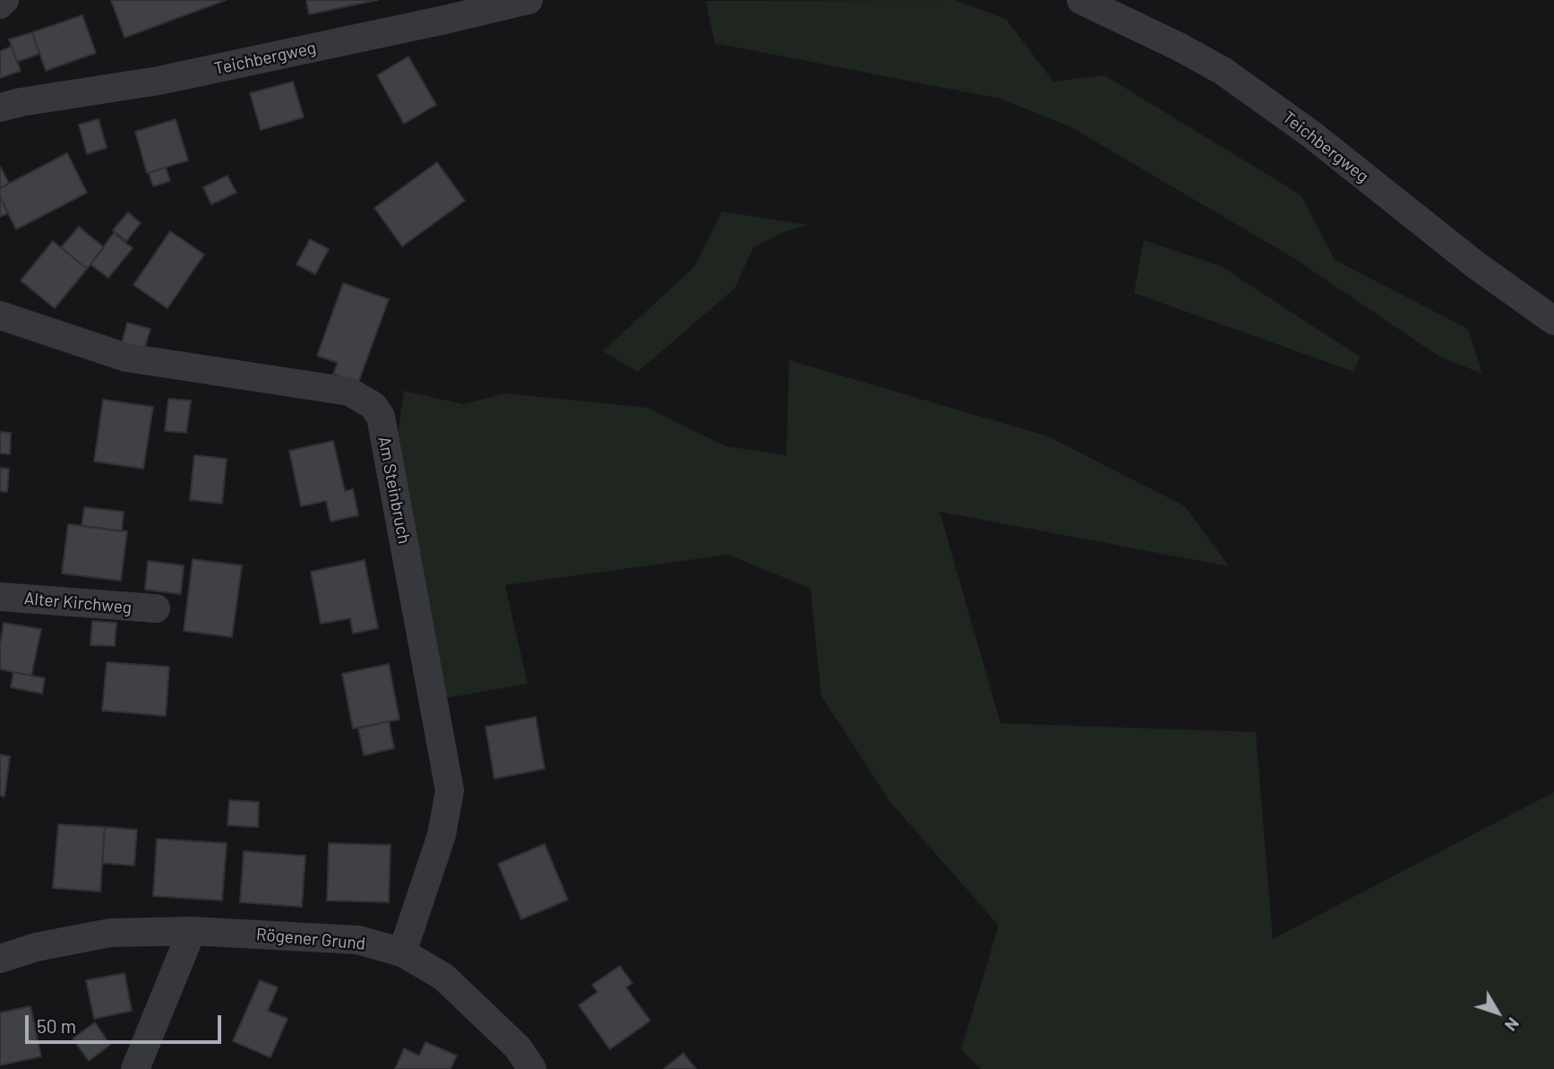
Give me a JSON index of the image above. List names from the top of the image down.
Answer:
{
  "streets": {
    "street": [
      "Teichbergweg",
      "Am Steinbruch",
      "Alter Kirchweg",
      "Rögener Grund"
    ]
  },
  "crossings": [
    ["Am Steinbruch", "Rögener Grund"]
  ],
  "scale_bar": "50 m",
  "north": "bottom right"
}
